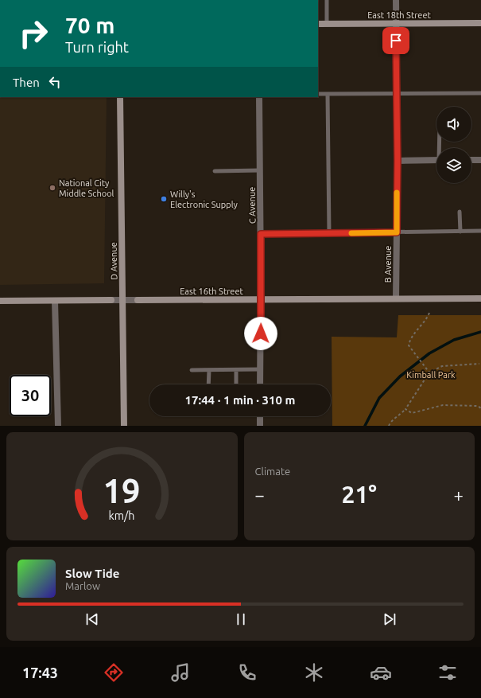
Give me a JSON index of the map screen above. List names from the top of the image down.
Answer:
{
  "streets": {
    "street": [
      "East 18th Street",
      "C Avenue",
      "D Avenue",
      "B Avenue",
      "East 16th Street"
    ]
  },
  "crossings": [
    ["East 18th Street", "B Avenue"],
    ["C Avenue", "East 16th Street"],
    ["D Avenue", "East 16th Street"],
    ["B Avenue", "East 16th Street"]
  ],
  "parks": ["Kimball Park"],
  "places": ["National City Middle School", "Willy's Electronic Supply"],
  "page": {
    "turn": ["70 m", "Turn right"],
    "then": "Then",
    "limit": "30",
    "trip": "17:44 · 1 min · 310 m",
    "tile": "Climate",
    "heat": ["−", "21°", "+"],
    "song": ["Slow Tide", "Marlow"],
    "tabs": "17:43",
    "gauge": ["19", "km/h"]
  }
}
